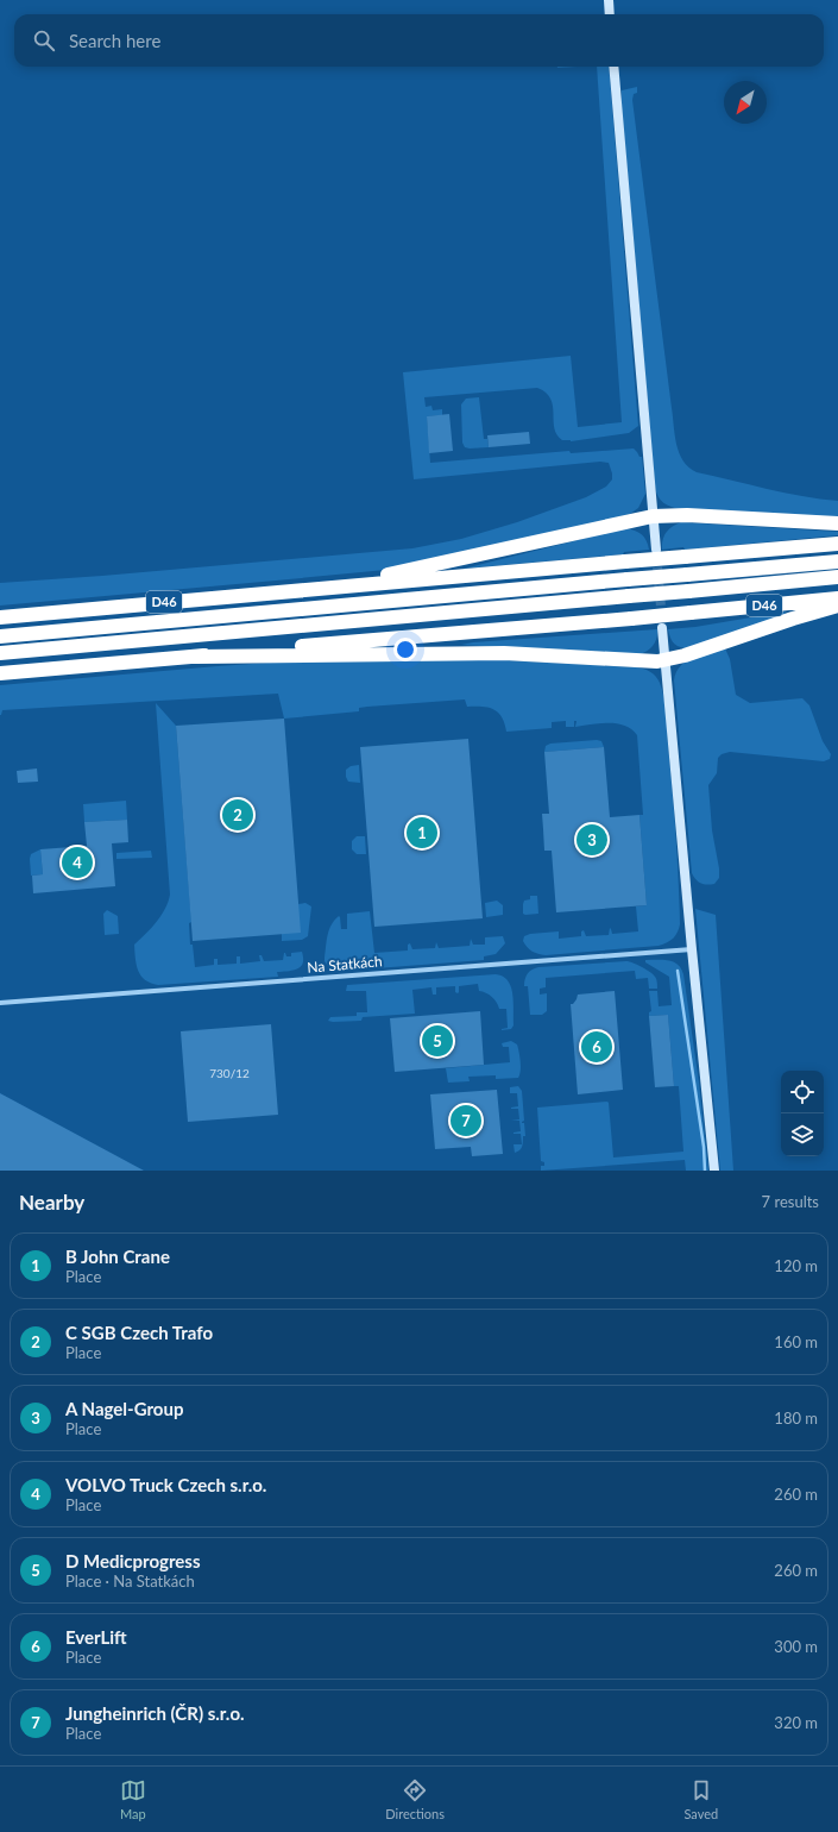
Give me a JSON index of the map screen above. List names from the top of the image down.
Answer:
{
  "streets": {
    "highway": ["D46"],
    "street": ["Na Statkách"]
  },
  "house_numbers": ["730/12"],
  "north": "bottom left",
  "page": {
    "search": "Search here",
    "pins": [
      "2",
      "1",
      "3",
      "4",
      "5",
      "6",
      "7"
    ],
    "heading": ["Nearby", "7 results"],
    "list": [
      {
        "mark": "1",
        "name": "B John Crane",
        "note": "Place",
        "value": "120 m"
      },
      {
        "mark": "2",
        "name": "C SGB Czech Trafo",
        "note": "Place",
        "value": "160 m"
      },
      {
        "mark": "3",
        "name": "A Nagel-Group",
        "note": "Place",
        "value": "180 m"
      },
      {
        "mark": "4",
        "name": "VOLVO Truck Czech s.r.o.",
        "note": "Place",
        "value": "260 m"
      },
      {
        "mark": "5",
        "name": "D Medicprogress",
        "note": "Place · Na Statkách",
        "value": "260 m"
      },
      {
        "mark": "6",
        "name": "EverLift",
        "note": "Place",
        "value": "300 m"
      },
      {
        "mark": "7",
        "name": "Jungheinrich (ČR) s.r.o.",
        "note": "Place",
        "value": "320 m"
      }
    ],
    "nav": ["Map", "Directions", "Saved"]
  }
}
